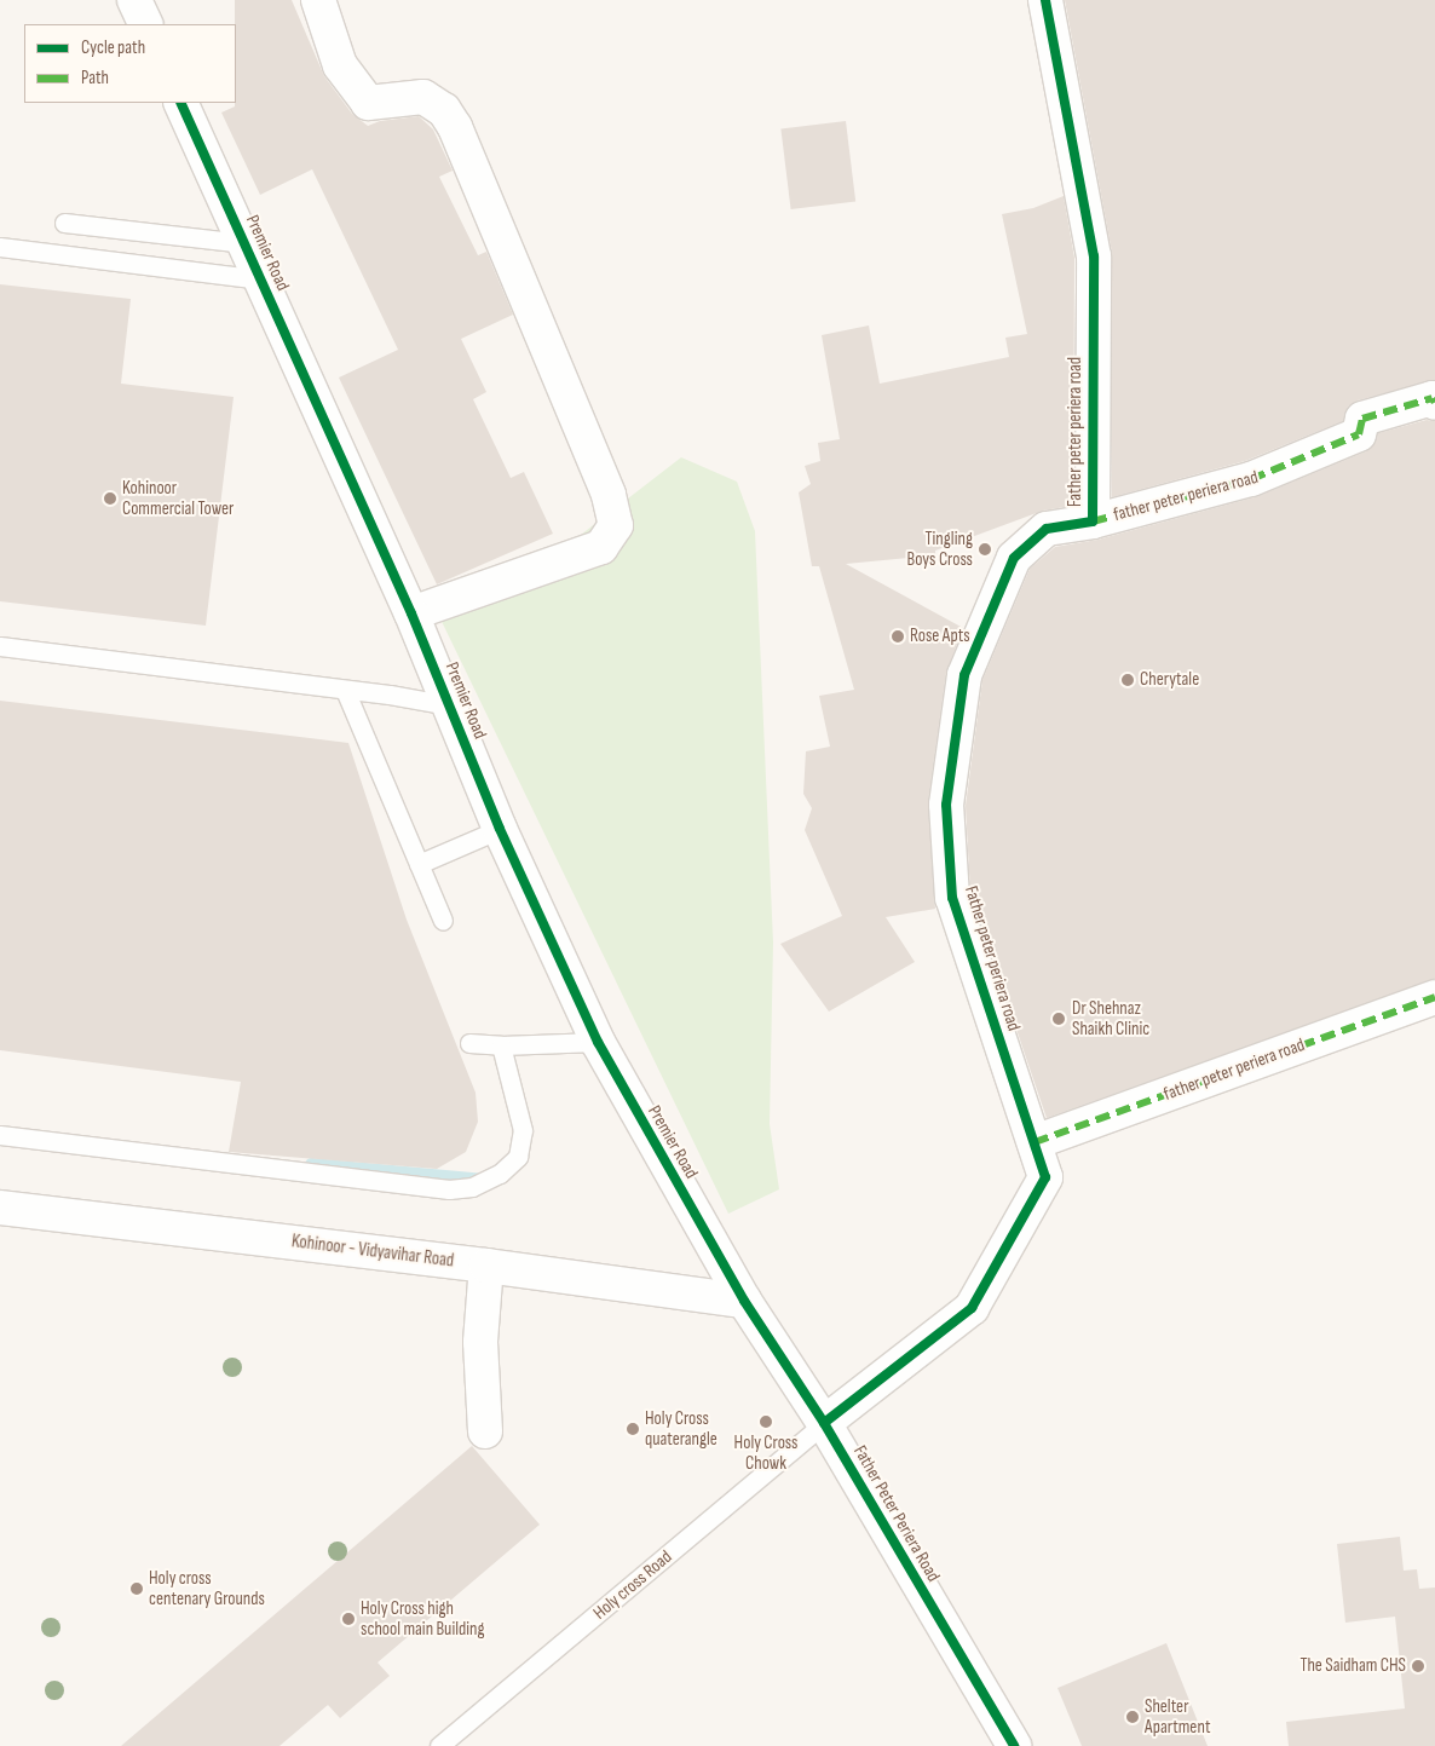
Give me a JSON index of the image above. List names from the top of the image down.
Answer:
{
  "streets": {
    "street": [
      "Premier Road",
      "Father peter periera road",
      "father peter periera road",
      "Kohinoor - Vidyavihar Road",
      "Father Peter Periera Road"
    ],
    "lane": ["Holy cross Road"]
  },
  "crossings": [
    ["Premier Road", "Kohinoor - Vidyavihar Road"],
    ["Premier Road", "Father Peter Periera Road"],
    ["Father peter periera road", "father peter periera road"],
    ["Father peter periera road", "Father Peter Periera Road"],
    ["Father peter periera road", "Holy cross Road"],
    ["Kohinoor - Vidyavihar Road", "Father Peter Periera Road"],
    ["Father Peter Periera Road", "Holy cross Road"]
  ],
  "places": [
    "Kohinoor Commercial Tower",
    "Tingling Boys Cross",
    "Rose Apts",
    "Cherytale",
    "Dr Shehnaz Shaikh Clinic",
    "Holy Cross Chowk",
    "Holy Cross quaterangle",
    "Holy cross centenary Grounds",
    "Holy Cross high school main Building",
    "The Saidham CHS",
    "Shelter Apartment"
  ],
  "legend": ["Cycle path", "Path"]
}
